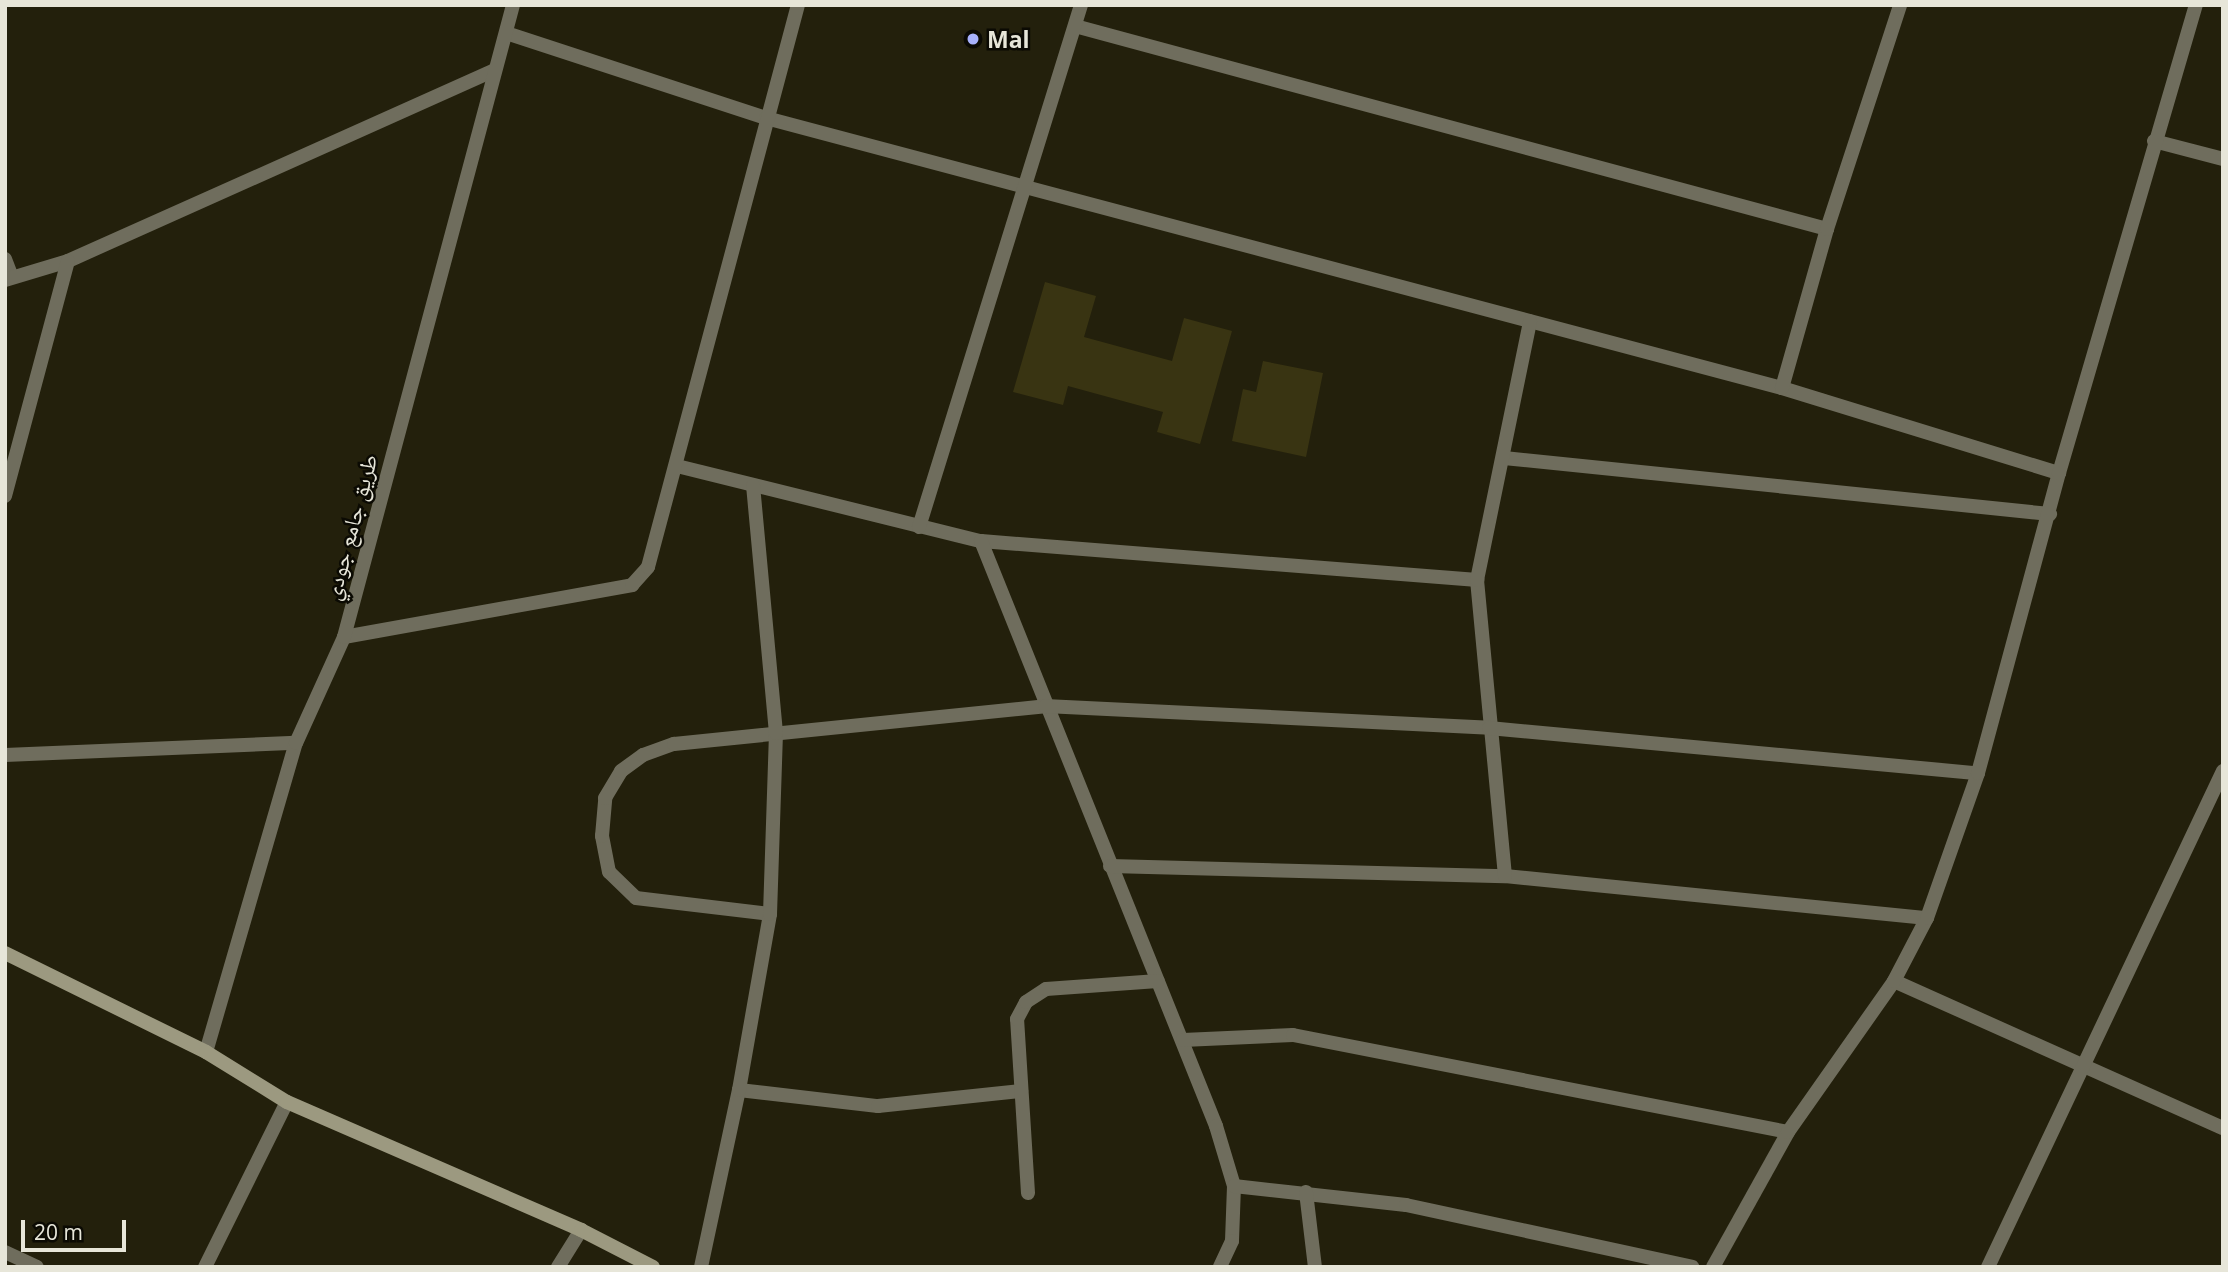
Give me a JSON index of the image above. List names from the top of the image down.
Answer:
{
  "streets": {
    "street": ["طريق جامع جودي"]
  },
  "places": ["Mal"],
  "scale_bar": "20 m"
}
